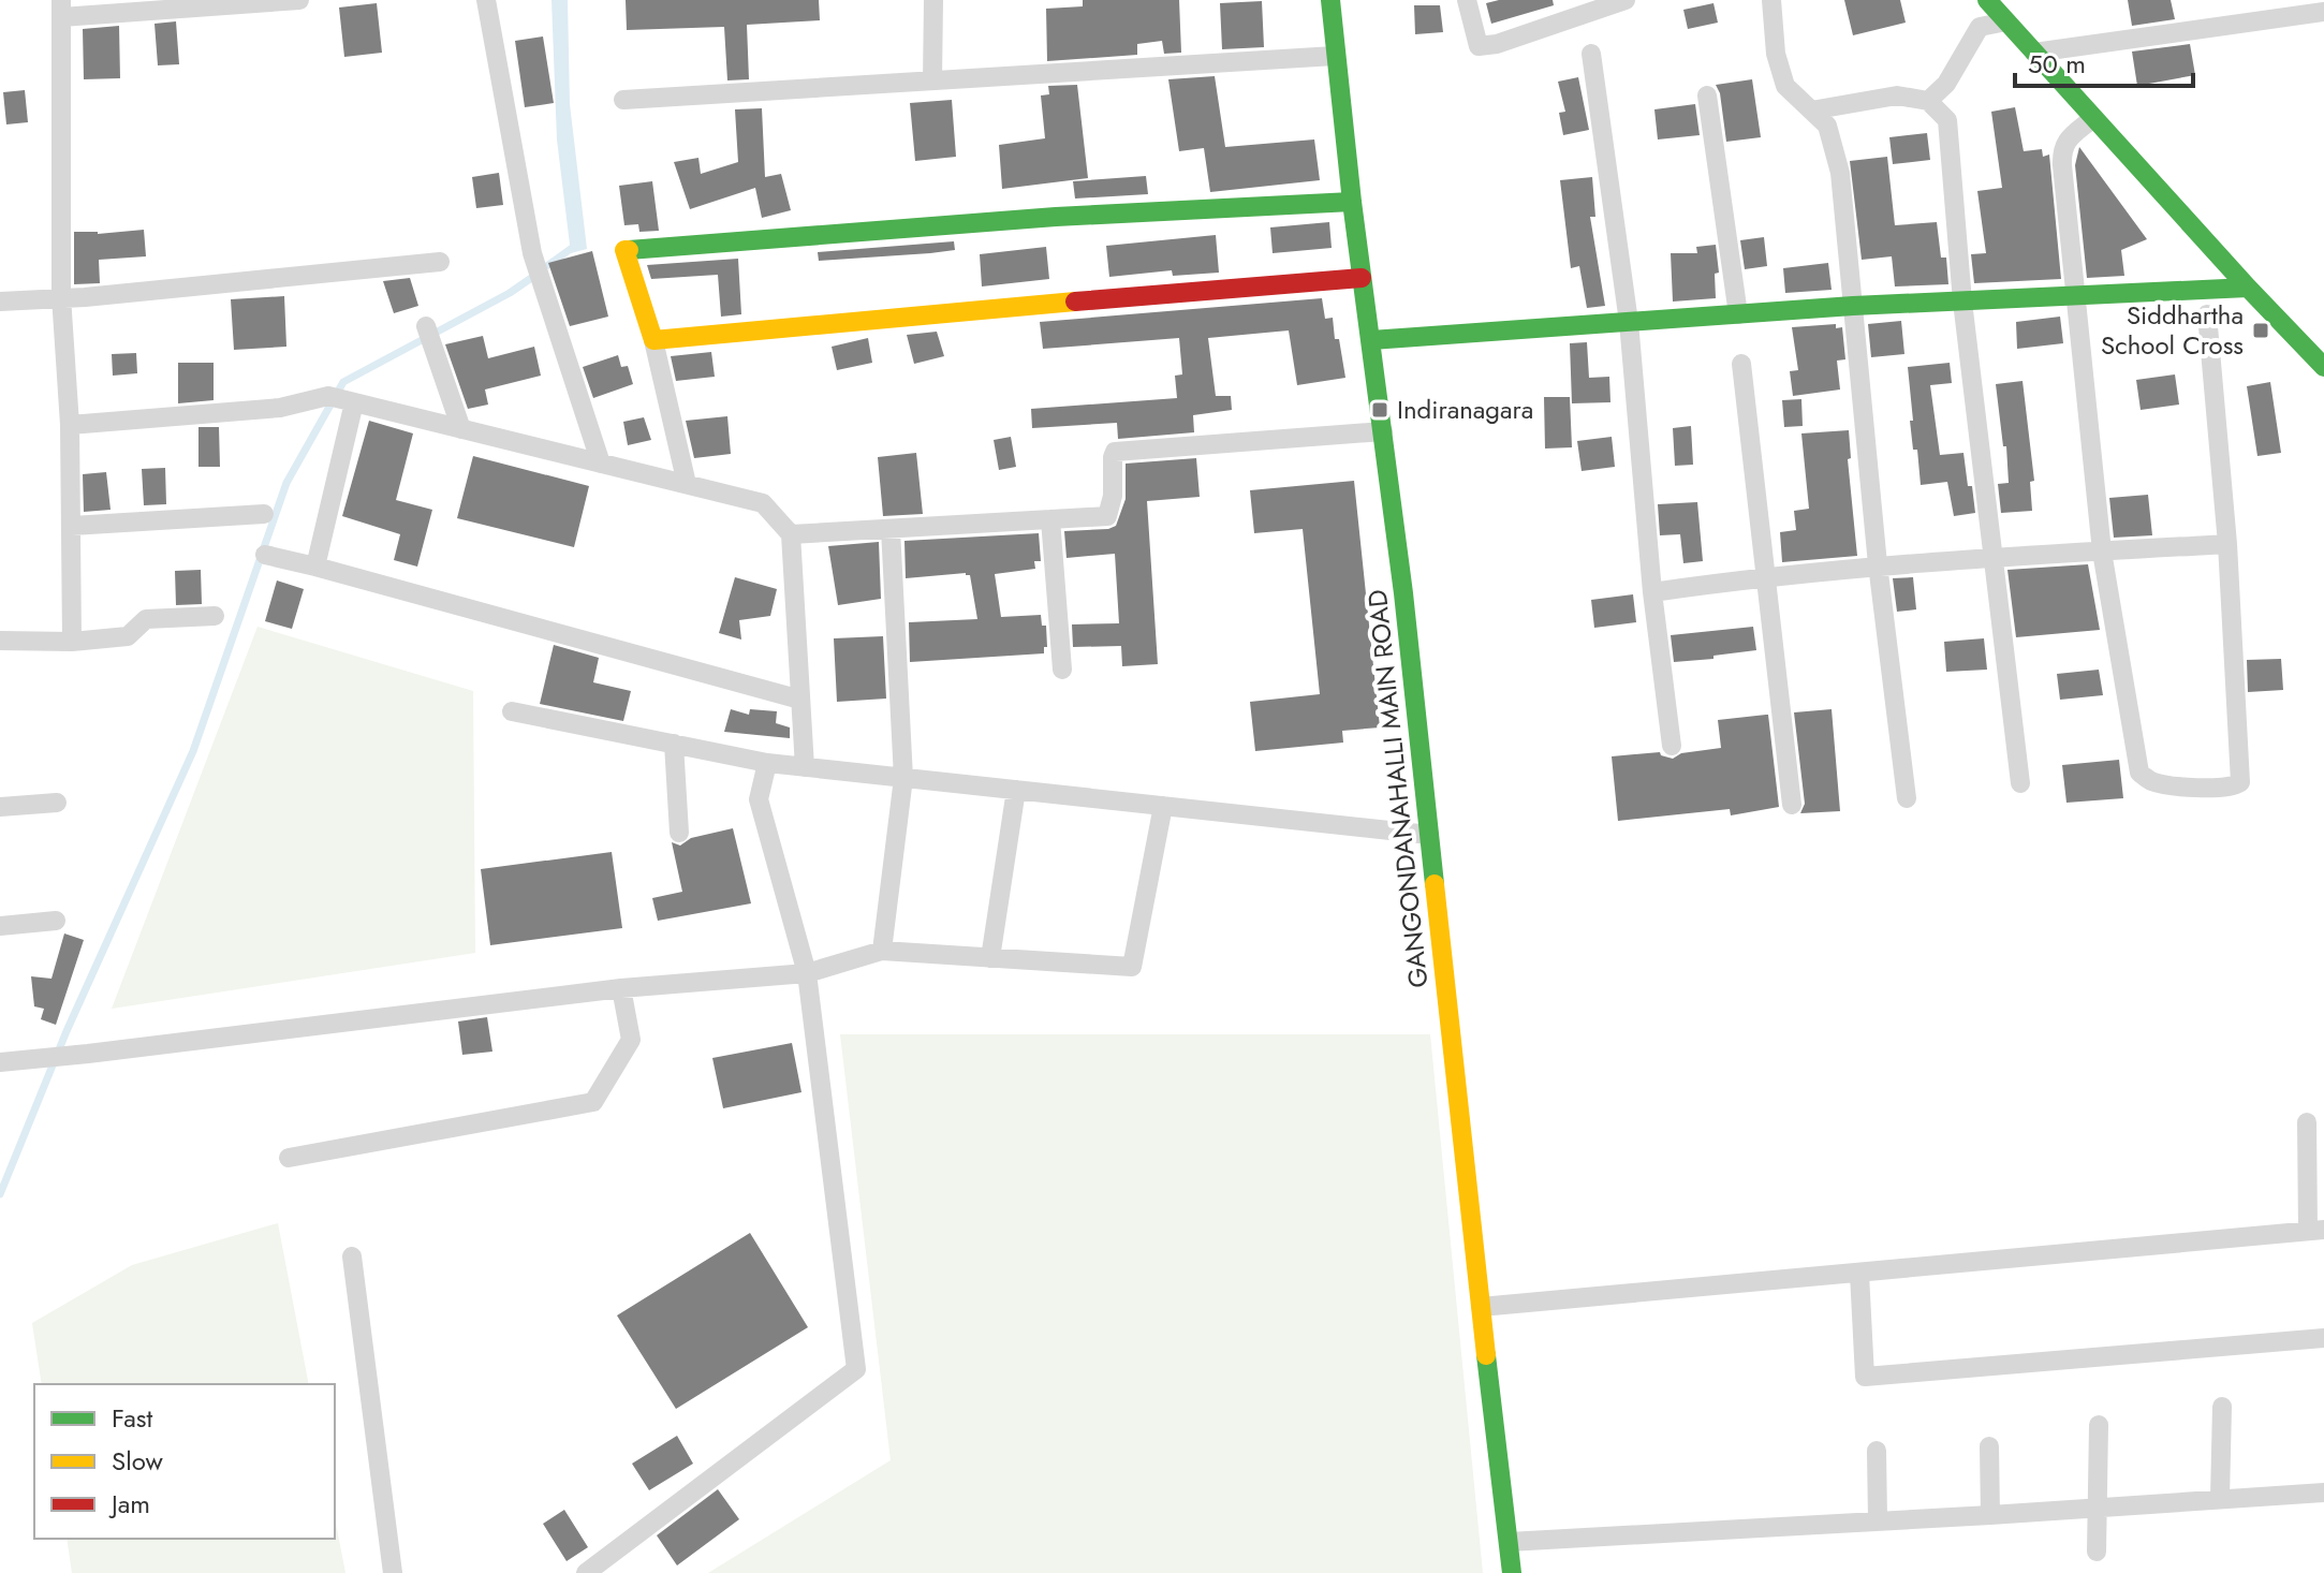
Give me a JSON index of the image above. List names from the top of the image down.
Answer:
{
  "streets": {
    "street": ["GANGONDANAHALLI MAIN ROAD"]
  },
  "places": {
    "transit": ["Siddhartha School Cross", "Indiranagara"]
  },
  "legend": ["Fast", "Slow", "Jam"],
  "scale_bar": "50 m"
}
